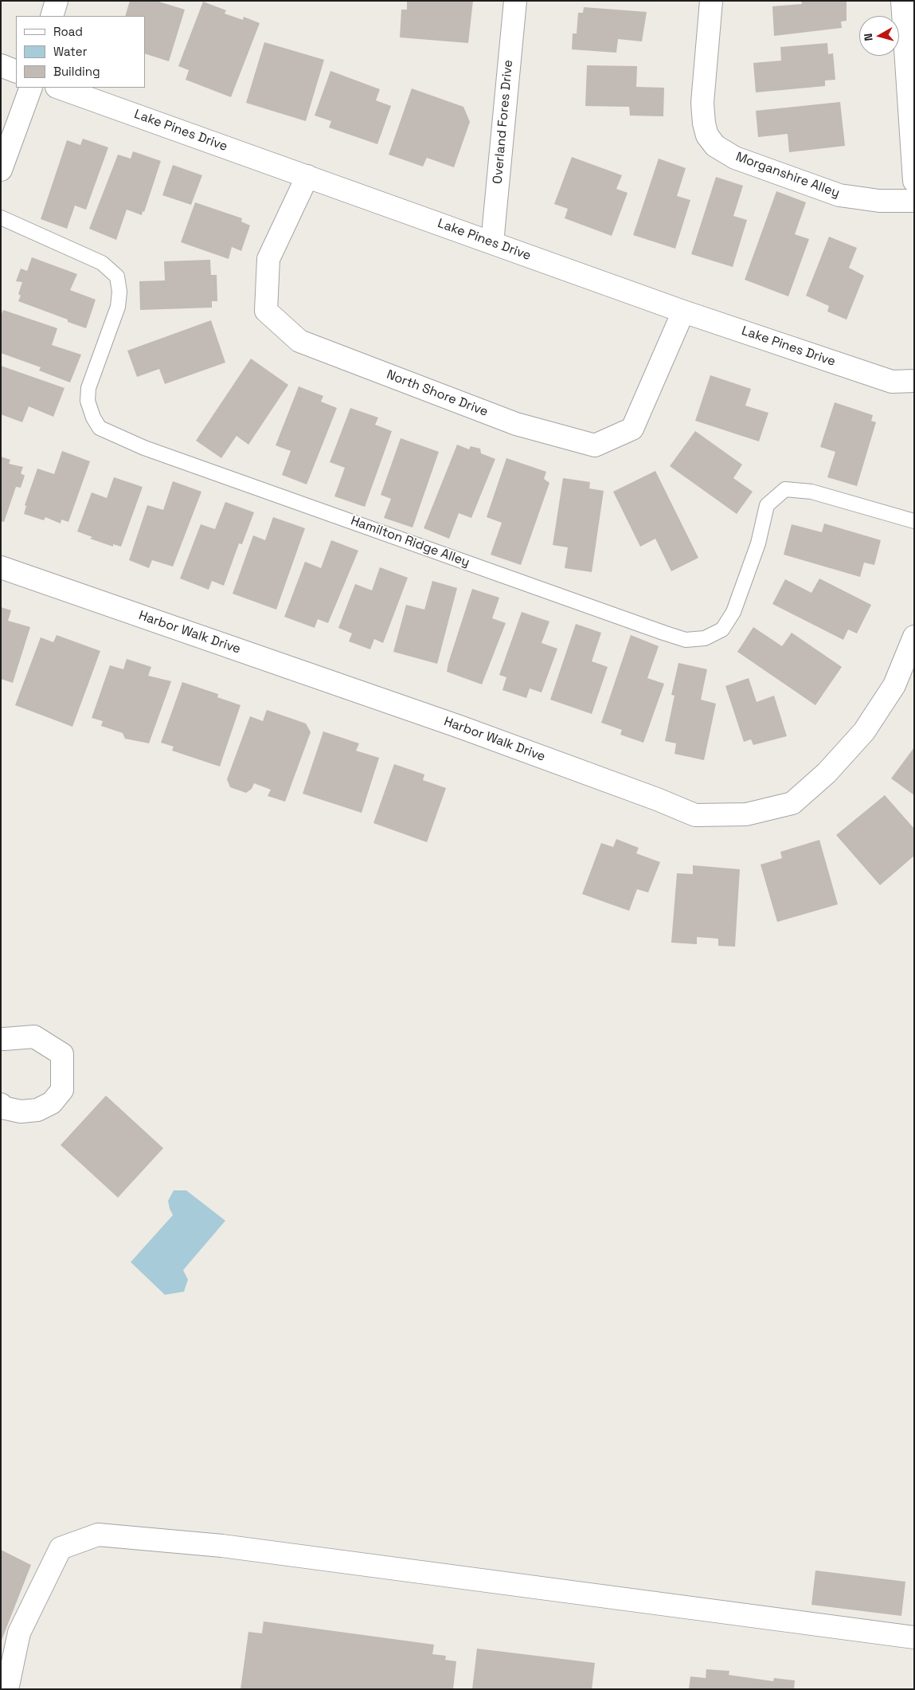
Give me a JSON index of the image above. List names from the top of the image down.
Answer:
{
  "streets": {
    "street": [
      "Overland Fores Drive",
      "Lake Pines Drive",
      "Morganshire Alley",
      "North Shore Drive",
      "Harbor Walk Drive"
    ],
    "lane": ["Hamilton Ridge Alley"]
  },
  "crossings": [
    ["Overland Fores Drive", "Lake Pines Drive"],
    ["Lake Pines Drive", "North Shore Drive"]
  ],
  "legend": ["Road", "Water", "Building"],
  "north": "left"
}
